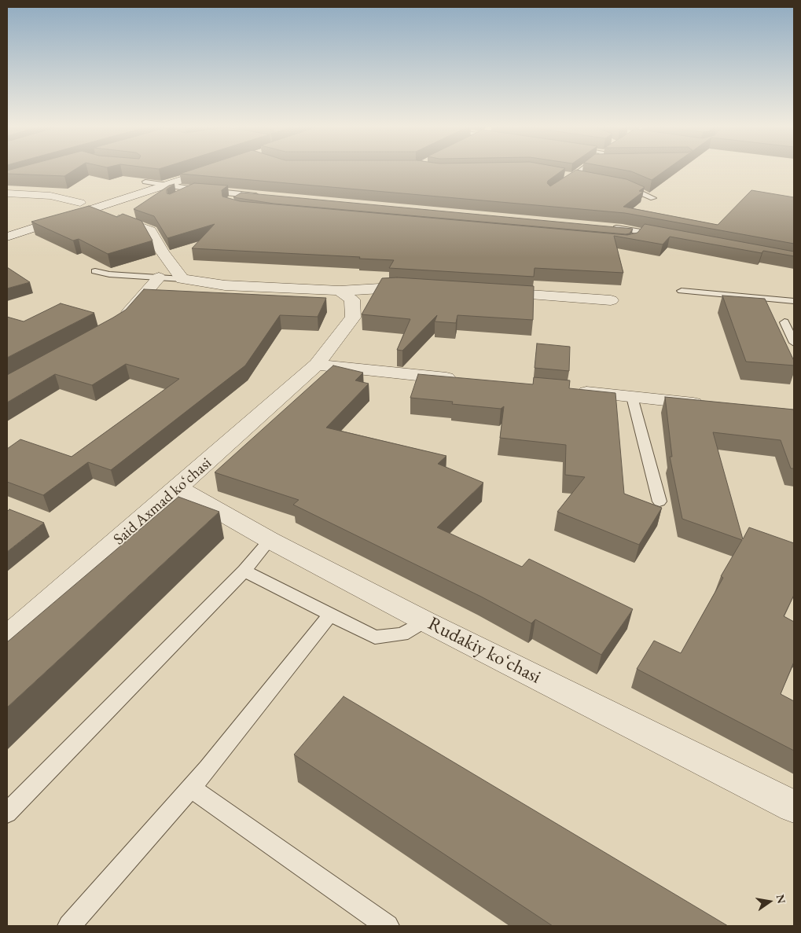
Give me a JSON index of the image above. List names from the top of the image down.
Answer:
{
  "streets": {
    "street": ["Said Axmad koʻchasi", "Rudakiy koʻchasi"]
  },
  "crossings": [
    ["Said Axmad koʻchasi", "Rudakiy koʻchasi"]
  ],
  "north": "right"
}
